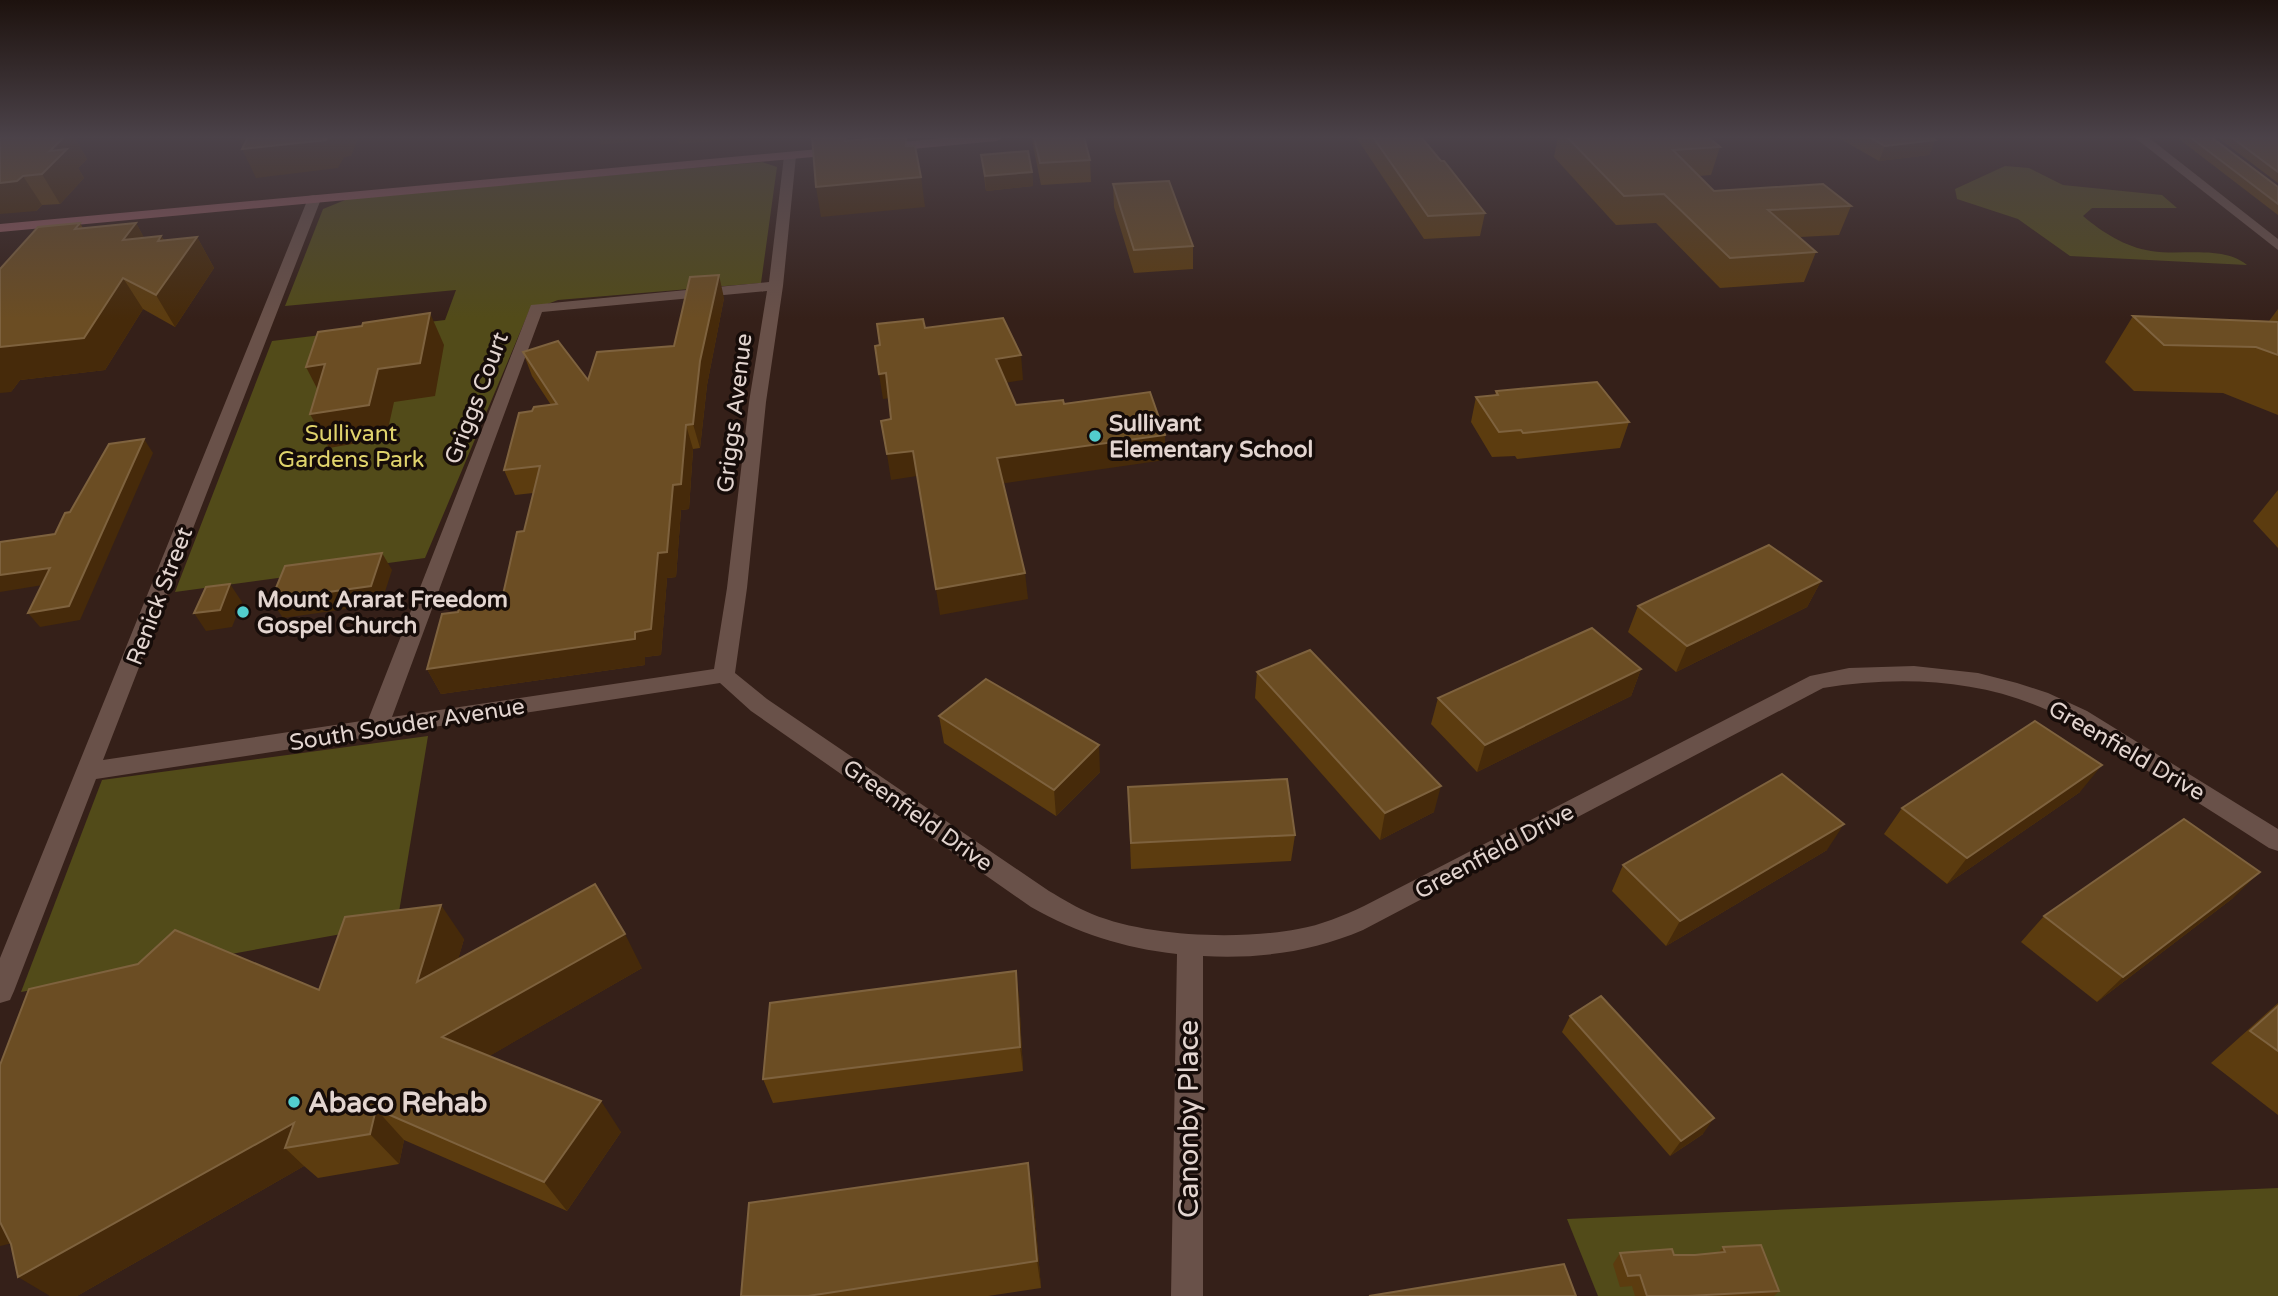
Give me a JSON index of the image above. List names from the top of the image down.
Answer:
{
  "streets": {
    "street": [
      "Griggs Court",
      "Griggs Avenue",
      "Renick Street",
      "South Souder Avenue",
      "Greenfield Drive",
      "Canonby Place"
    ]
  },
  "crossings": [
    ["Griggs Court", "Griggs Avenue"],
    ["Griggs Court", "South Souder Avenue"],
    ["Griggs Avenue", "South Souder Avenue"],
    ["Griggs Avenue", "Greenfield Drive"],
    ["Renick Street", "South Souder Avenue"],
    ["South Souder Avenue", "Greenfield Drive"],
    ["Greenfield Drive", "Canonby Place"]
  ],
  "parks": ["Sullivant Gardens Park"],
  "places": ["Sullivant Elementary School", "Mount Ararat Freedom Gospel Church", "Abaco Rehab"]
}
